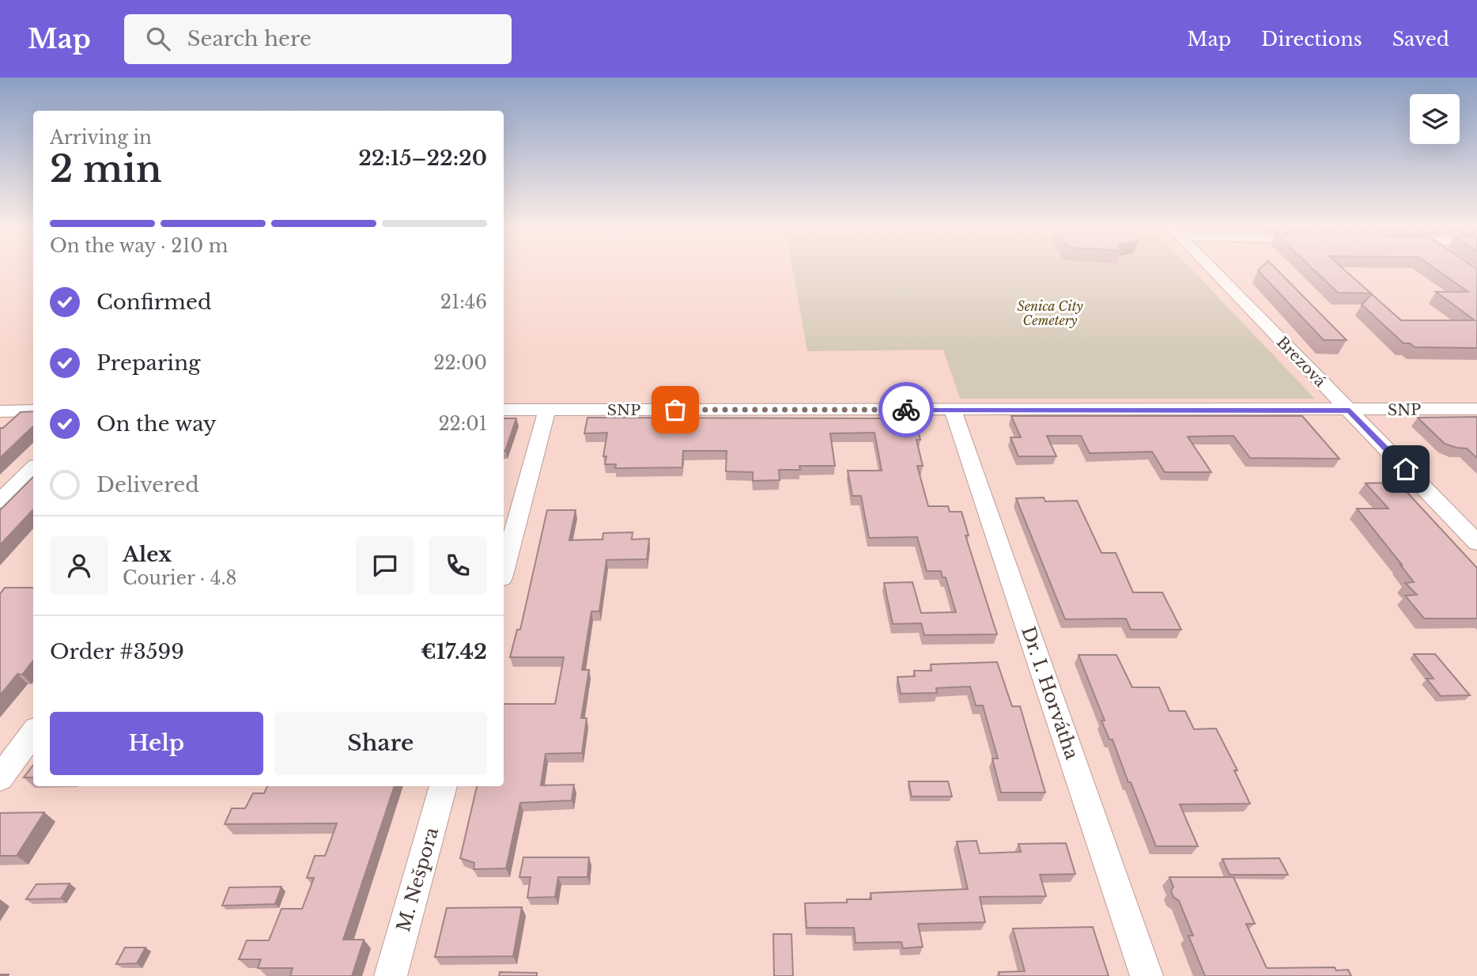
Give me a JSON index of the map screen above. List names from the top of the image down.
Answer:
{
  "streets": {
    "street": [
      "Brezová",
      "SNP",
      "Dr. I. Horvátha",
      "M. Nešpora"
    ]
  },
  "crossings": [
    ["Brezová", "SNP"],
    ["SNP", "Dr. I. Horvátha"]
  ],
  "parks": ["Senica City Cemetery"],
  "page": {
    "header": "Map",
    "search": "Search here",
    "nav": ["Map", "Directions", "Saved"],
    "heading": ["2 min", "Arriving in", "22:15–22:20"],
    "panel": [
      "Alex",
      "Courier · 4.8",
      "Order #3599",
      "€17.42"
    ],
    "bar": "On the way · 210 m",
    "list": [
      ["Confirmed", "21:46"],
      ["Preparing", "22:00"],
      ["On the way", "22:01"],
      "Delivered"
    ],
    "buttons": ["Help", "Share"]
  }
}
